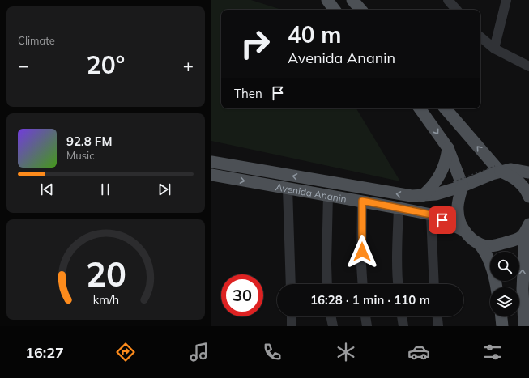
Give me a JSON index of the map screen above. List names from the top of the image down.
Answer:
{
  "streets": {
    "main road": ["Avenida Ananin"]
  },
  "page": {
    "tile": "Climate",
    "turn": ["40 m", "Avenida Ananin"],
    "heat": ["−", "20°", "+"],
    "then": "Then",
    "song": ["92.8 FM", "Music"],
    "limit": "30",
    "trip": "16:28 · 1 min · 110 m",
    "tabs": "16:27",
    "gauge": ["20", "km/h"]
  }
}
